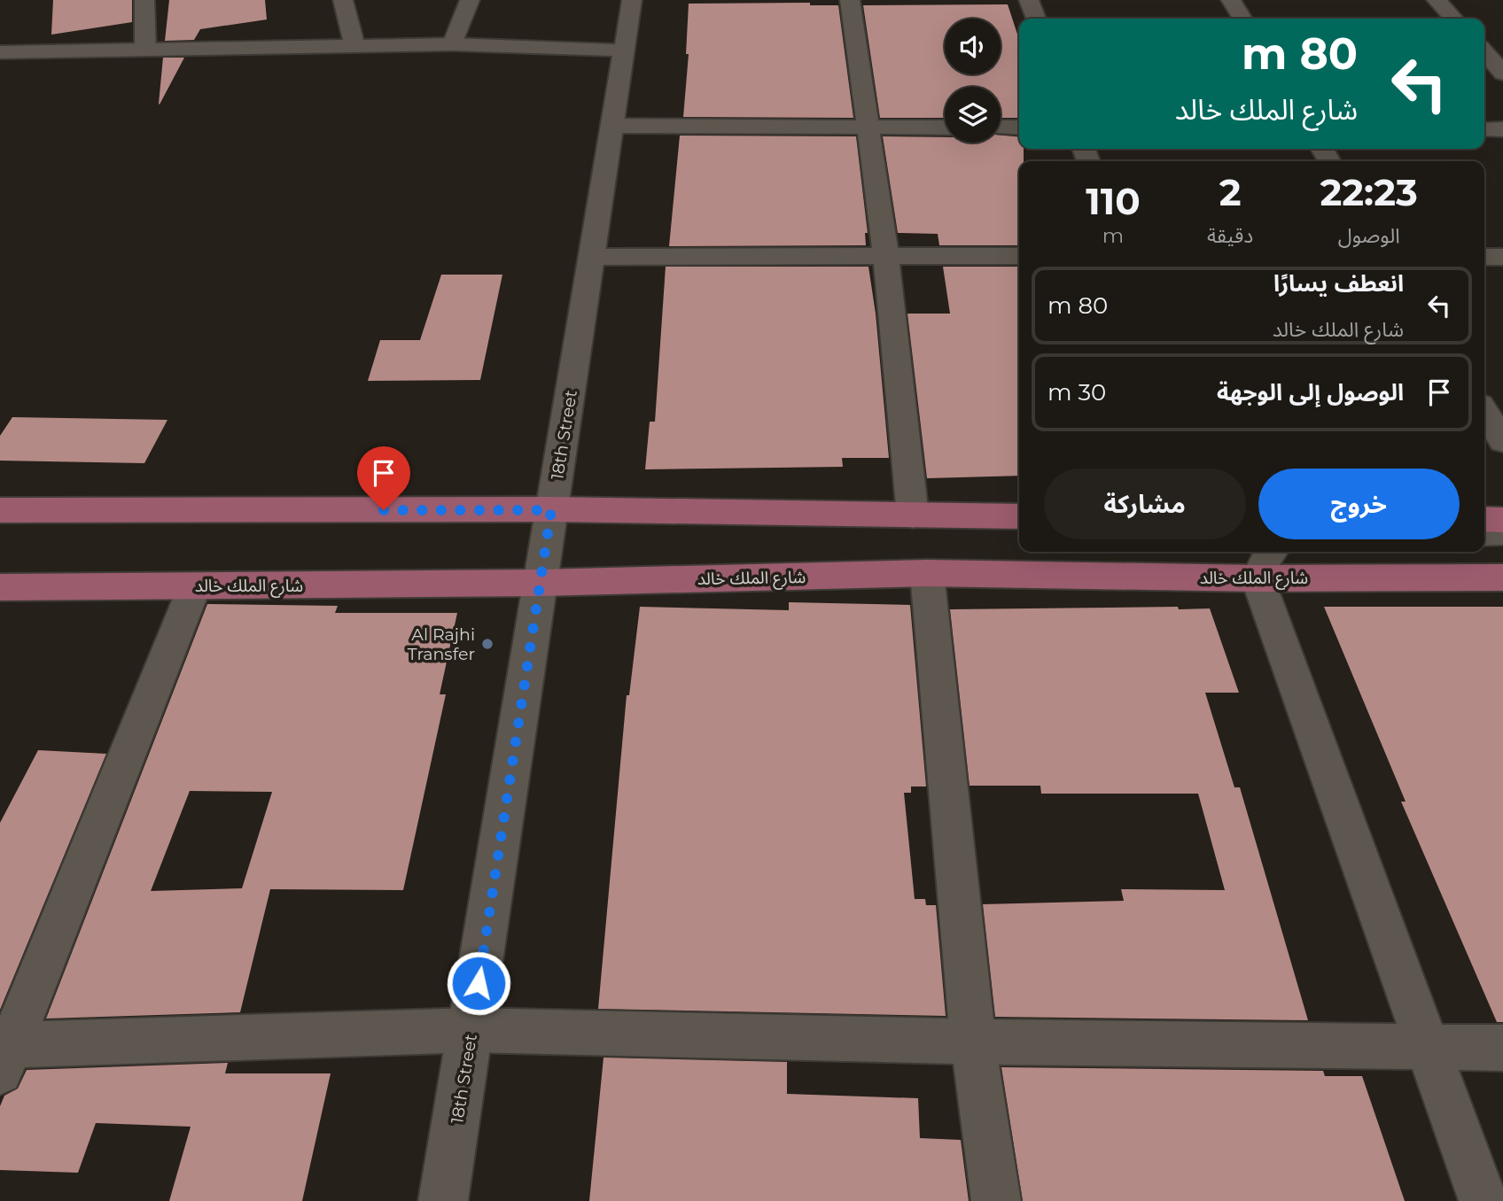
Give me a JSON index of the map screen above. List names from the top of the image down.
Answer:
{
  "streets": {
    "main road": ["شارع الملك خالد"],
    "street": ["18th Street"]
  },
  "crossings": [
    ["18th Street", "شارع الملك خالد"]
  ],
  "places": ["Al Rajhi Transfer"],
  "page": {
    "turn": ["80 m", "شارع الملك خالد"],
    "eta": [
      "22:23",
      "الوصول",
      "2",
      "دقيقة",
      "110",
      "m"
    ],
    "list": [
      {
        "name": "انعطف يسارًا",
        "note": "شارع الملك خالد",
        "value": "80 m"
      },
      {
        "name": "الوصول إلى الوجهة",
        "value": "30 m"
      }
    ],
    "buttons": ["خروج", "مشاركة"]
  }
}
